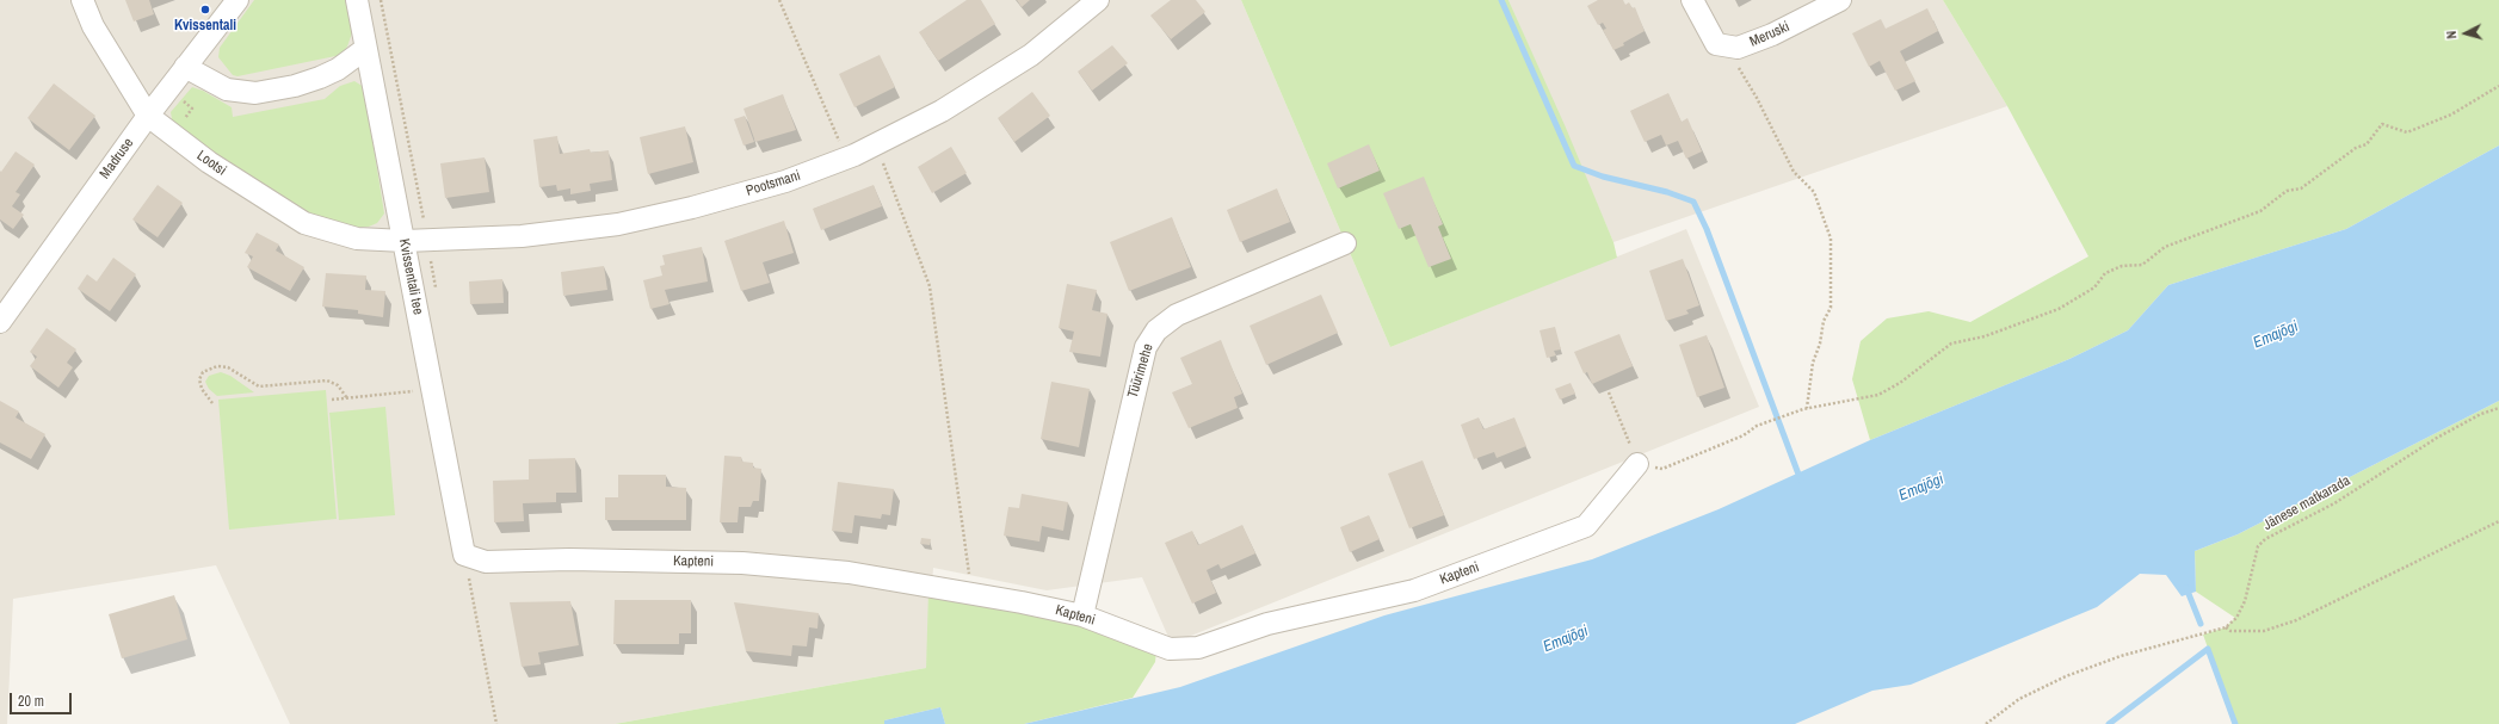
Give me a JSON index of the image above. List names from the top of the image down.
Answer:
{
  "streets": {
    "street": [
      "Meruski",
      "Madruse",
      "Lootsi",
      "Pootsmani",
      "Kvissentali tee",
      "Tüürimehe",
      "Kapteni"
    ],
    "path": ["Jänese matkarada"]
  },
  "crossings": [
    ["Madruse", "Lootsi"],
    ["Lootsi", "Pootsmani"],
    ["Lootsi", "Kvissentali tee"],
    ["Pootsmani", "Kvissentali tee"],
    ["Kvissentali tee", "Kapteni"],
    ["Tüürimehe", "Kapteni"]
  ],
  "water": ["Emajõgi"],
  "places": ["Kvissentali"],
  "scale_bar": "20 m",
  "north": "left"
}
